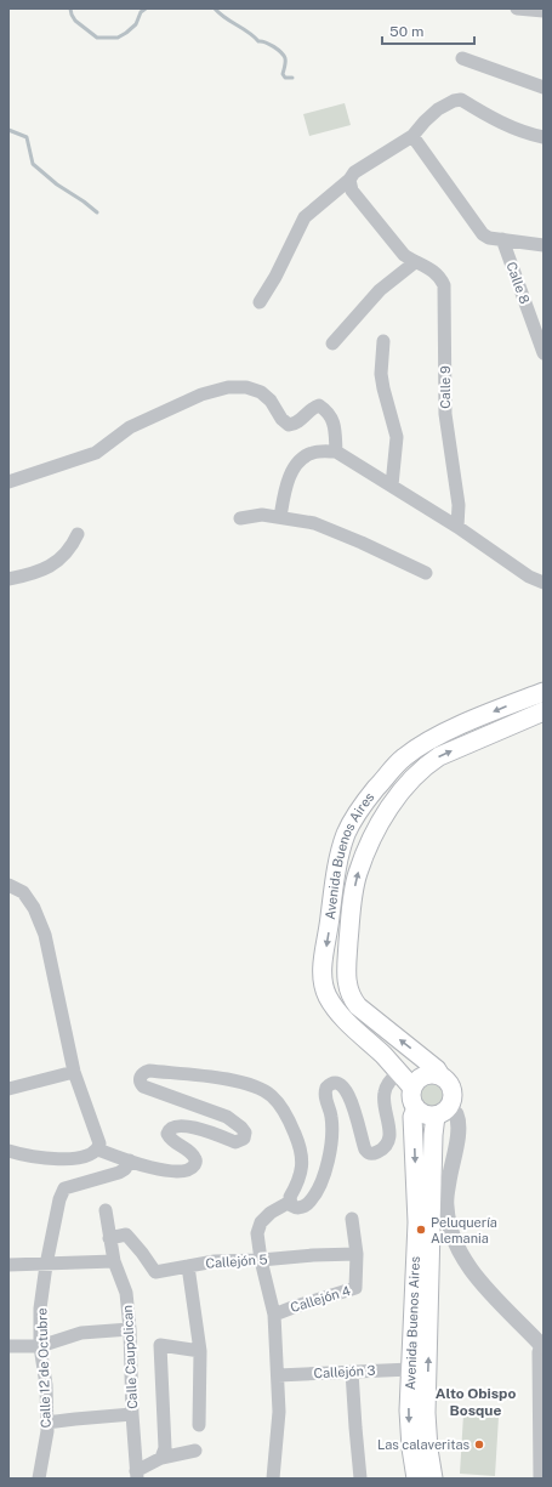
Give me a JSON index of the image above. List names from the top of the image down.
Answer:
{
  "streets": {
    "main road": ["Avenida Buenos Aires"],
    "street": [
      "Calle 8",
      "Calle 9",
      "Callejón 5",
      "Callejón 4",
      "Calle Caupolican",
      "Calle 12 de Octubre",
      "Callejón 3"
    ]
  },
  "crossings": [
    ["Avenida Buenos Aires", "Callejón 3"],
    ["Callejón 5", "Callejón 4"],
    ["Callejón 5", "Calle Caupolican"]
  ],
  "districts": ["Alto Obispo Bosque"],
  "places": ["Peluquería Alemania", "Las calaveritas"],
  "scale_bar": "50 m"
}
